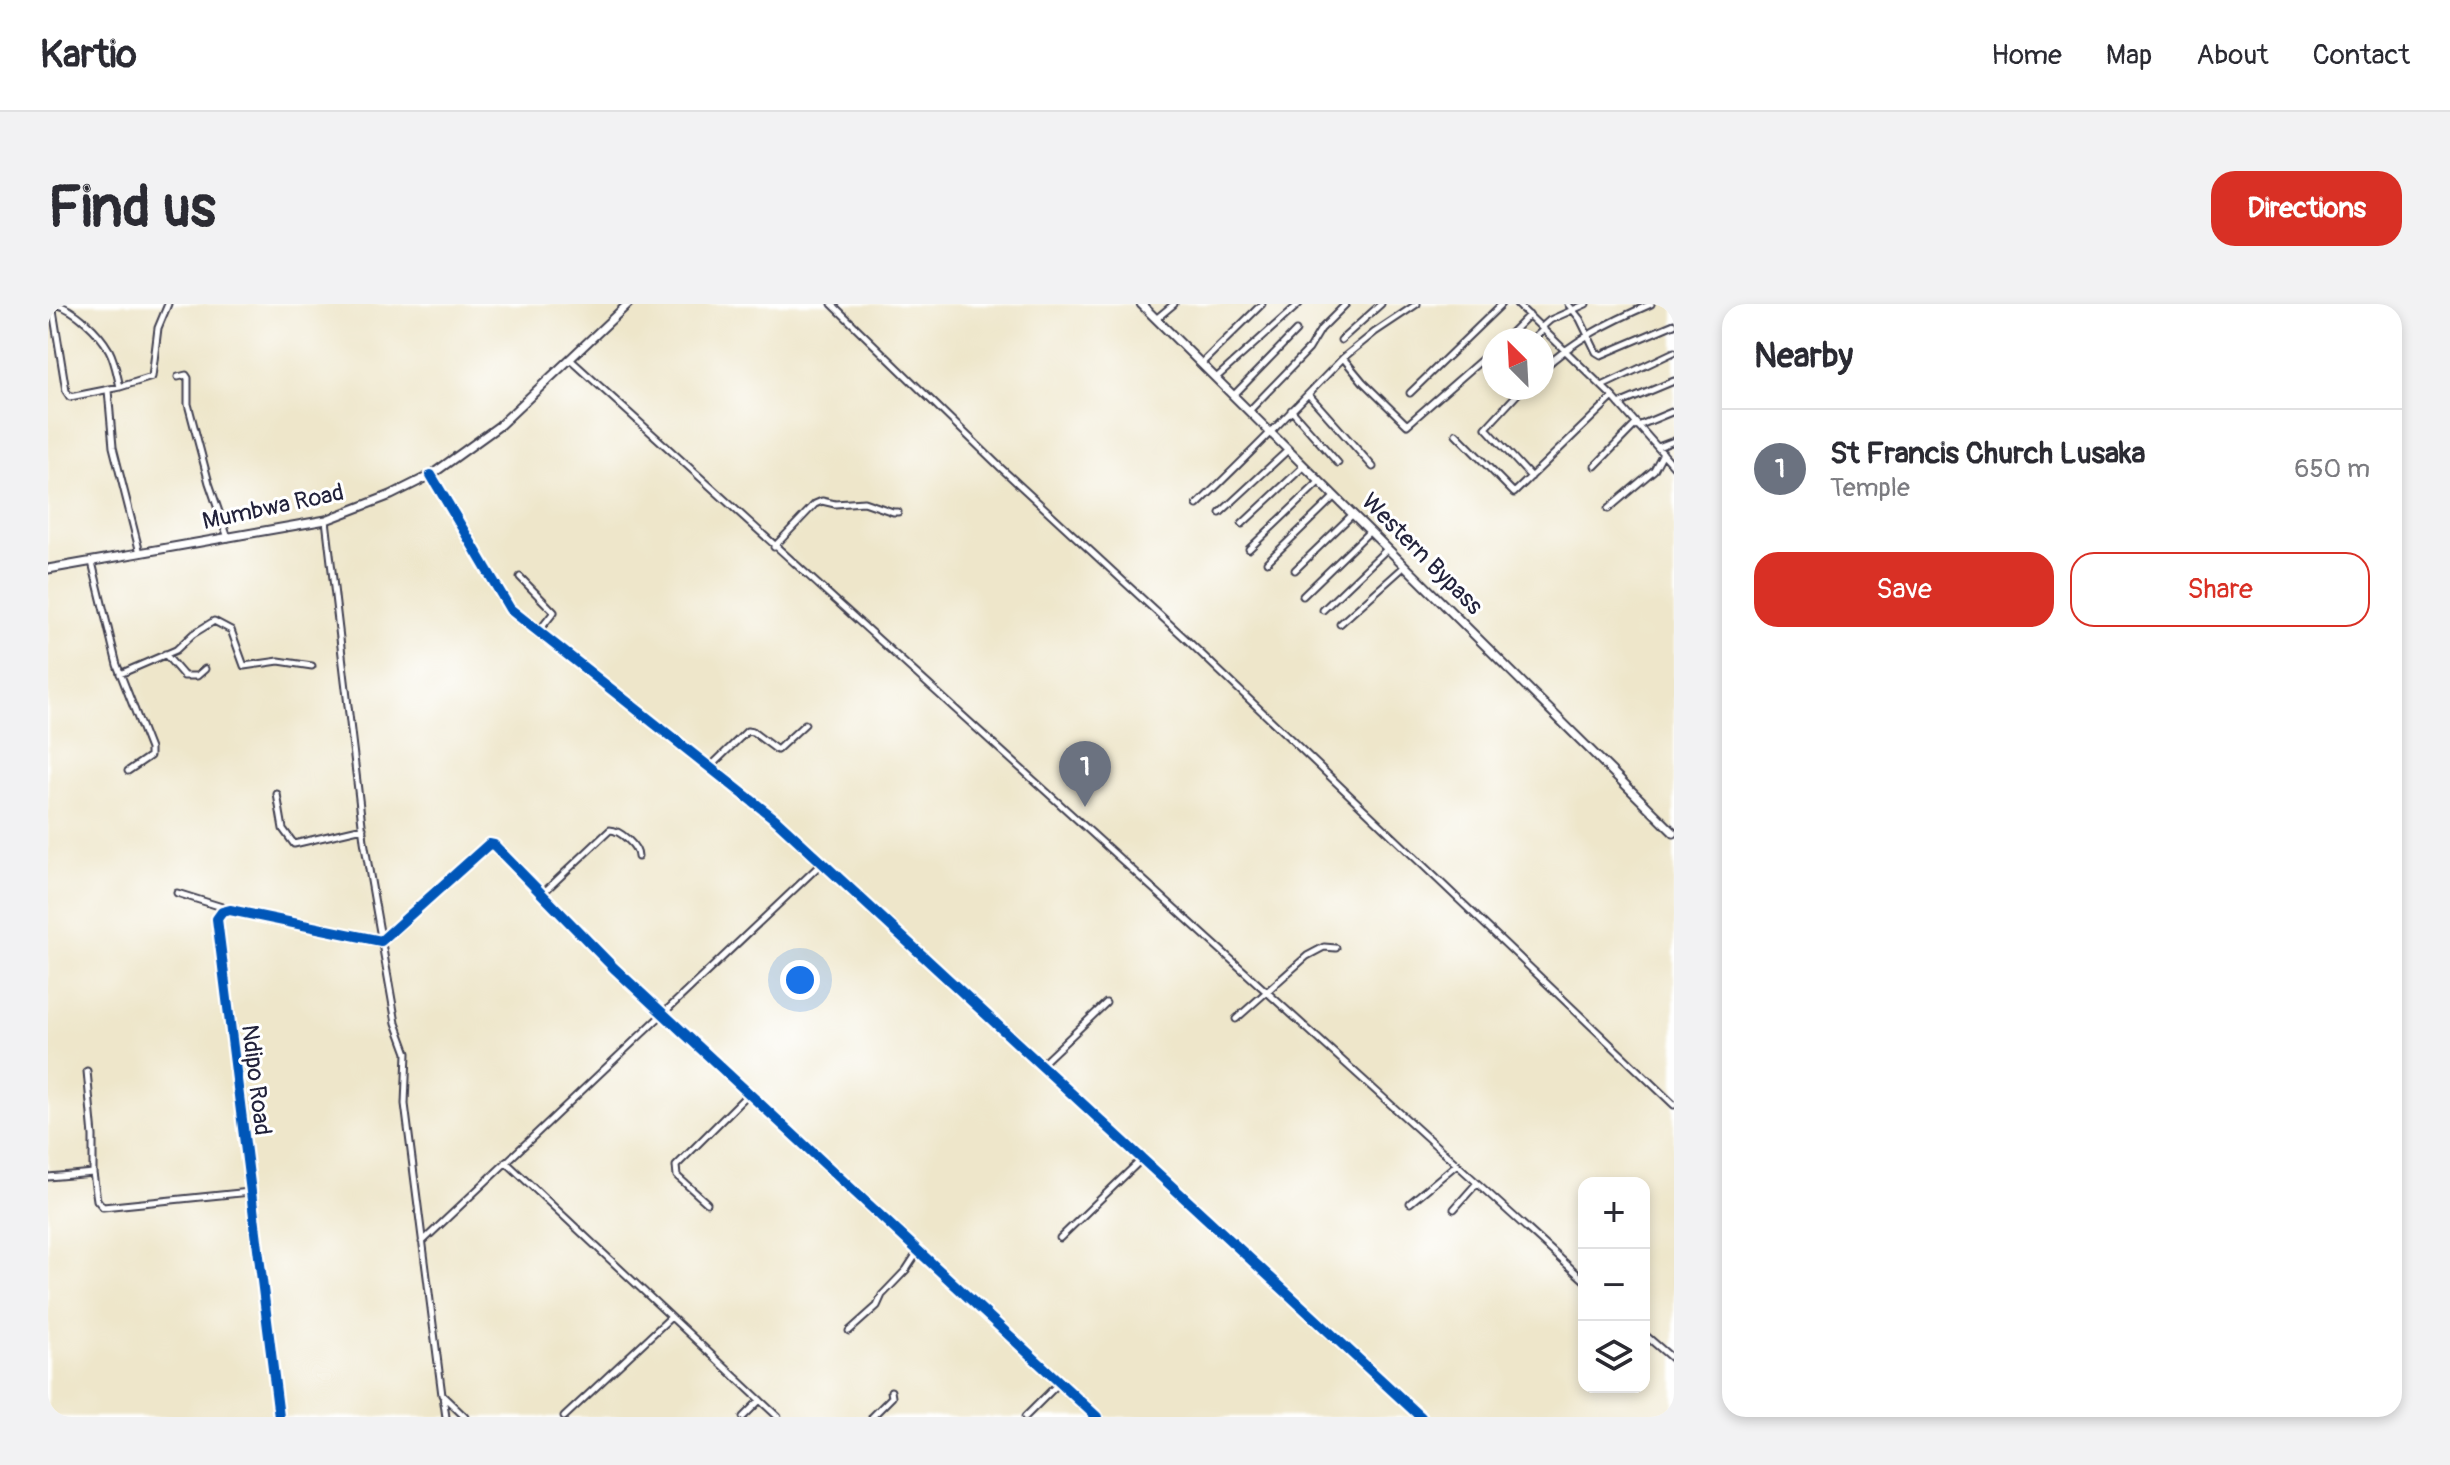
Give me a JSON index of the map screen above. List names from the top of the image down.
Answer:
{
  "streets": {
    "main road": ["Mumbwa Road", "Western Bypass"],
    "street": ["Ndipo Road"]
  },
  "north": "top left",
  "page": {
    "header": "Kartio",
    "nav": [
      "Home",
      "Map",
      "About",
      "Contact"
    ],
    "buttons": [
      "Directions",
      ["Save", "Share"]
    ],
    "title": "Find us",
    "heading": "Nearby",
    "list": [
      {
        "mark": "1",
        "name": "St Francis Church Lusaka",
        "note": "Temple",
        "value": "650 m"
      }
    ],
    "pins": "1",
    "map_buttons": ["+", "−"]
  }
}
